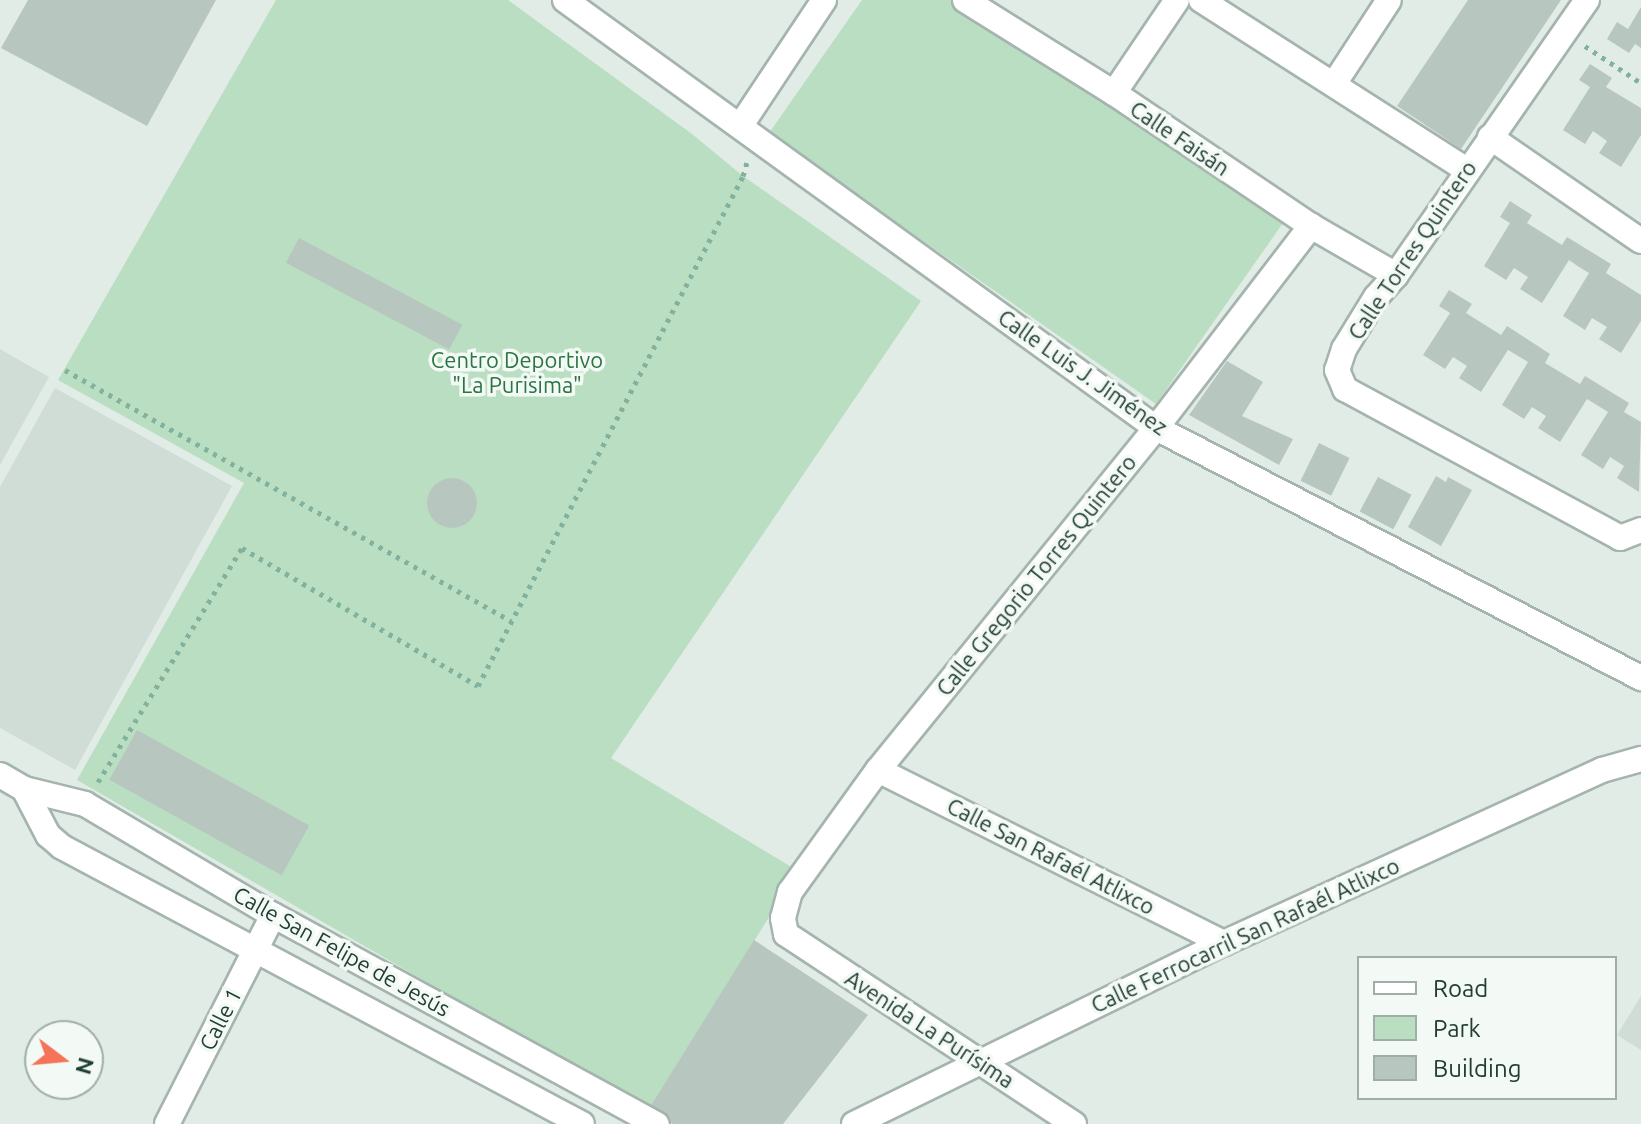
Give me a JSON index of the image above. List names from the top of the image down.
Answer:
{
  "streets": {
    "street": [
      "Calle Faisán",
      "Calle Torres Quintero",
      "Calle Luis J. Jiménez",
      "Calle Gregorio Torres Quintero",
      "Calle San Rafaél Atlixco",
      "Calle Ferrocarril San Rafaél Atlixco",
      "Calle San Felipe de Jesús",
      "Calle 1",
      "Avenida La Purísima"
    ]
  },
  "crossings": [
    ["Calle Faisán", "Calle Torres Quintero"],
    ["Calle Faisán", "Calle Gregorio Torres Quintero"],
    ["Calle Luis J. Jiménez", "Calle Gregorio Torres Quintero"],
    ["Calle Gregorio Torres Quintero", "Calle San Rafaél Atlixco"],
    ["Calle Gregorio Torres Quintero", "Avenida La Purísima"],
    ["Calle San Rafaél Atlixco", "Calle Ferrocarril San Rafaél Atlixco"],
    ["Calle Ferrocarril San Rafaél Atlixco", "Avenida La Purísima"],
    ["Calle San Felipe de Jesús", "Calle 1"]
  ],
  "parks": ["Centro Deportivo \"La Purisima\""],
  "legend": ["Road", "Park", "Building"],
  "north": "right"
}
